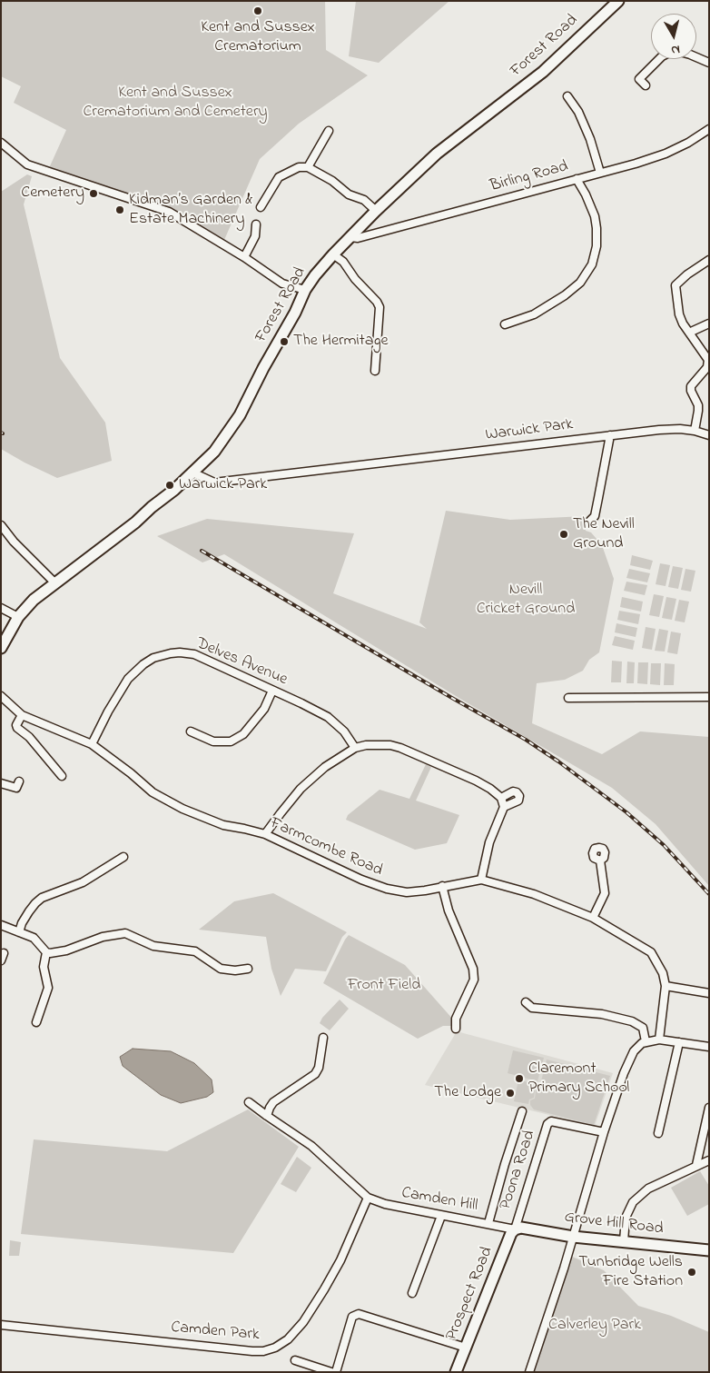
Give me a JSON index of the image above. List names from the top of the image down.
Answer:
{
  "streets": {
    "street": [
      "Forest Road",
      "Birling Road",
      "Warwick Park",
      "Delves Avenue",
      "Farmcombe Road",
      "Poona Road",
      "Camden Hill",
      "Grove Hill Road",
      "Prospect Road",
      "Camden Park"
    ]
  },
  "crossings": [
    ["Forest Road", "Birling Road"],
    ["Forest Road", "Warwick Park"],
    ["Delves Avenue", "Farmcombe Road"],
    ["Poona Road", "Camden Hill"],
    ["Poona Road", "Grove Hill Road"],
    ["Poona Road", "Prospect Road"],
    ["Camden Hill", "Grove Hill Road"],
    ["Camden Hill", "Prospect Road"],
    ["Camden Hill", "Camden Park"],
    ["Grove Hill Road", "Prospect Road"]
  ],
  "parks": [
    "Kent and Sussex Crematorium and Cemetery",
    "Nevill Cricket Ground",
    "Front Field",
    "Calverley Park"
  ],
  "places": [
    "Kent and Sussex Crematorium",
    "Cemetery",
    "Kidman’s Garden & Estate Machinery",
    "The Hermitage",
    "Warwick Park",
    "The Nevill Ground",
    "Claremont Primary School",
    "The Lodge",
    "Tunbridge Wells Fire Station"
  ],
  "north": "bottom"
}
